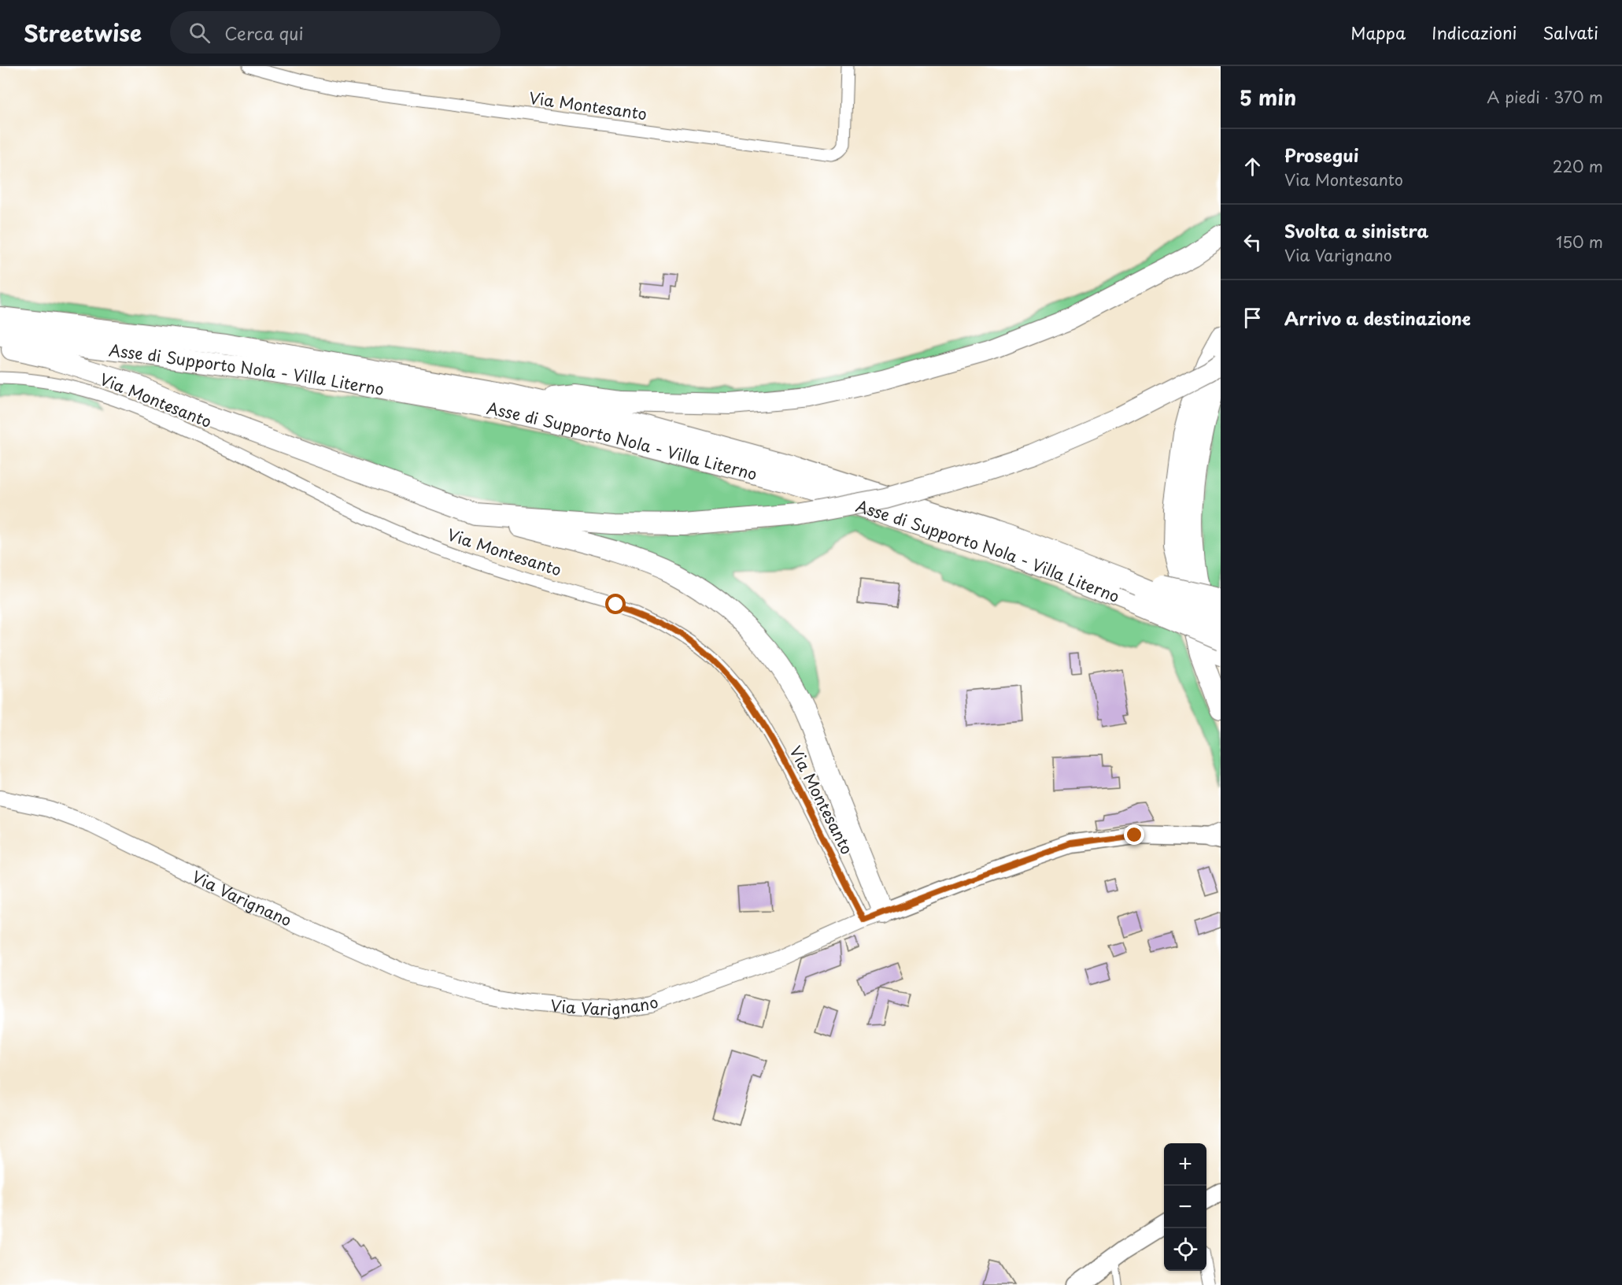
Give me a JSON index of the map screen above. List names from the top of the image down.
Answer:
{
  "streets": {
    "highway": ["Asse di Supporto Nola - Villa Literno"],
    "main road": ["Via Varignano"],
    "street": ["Via Montesanto"]
  },
  "crossings": [
    ["Via Montesanto", "Via Varignano"]
  ],
  "page": {
    "header": "Streetwise",
    "search": "Cerca qui",
    "nav": ["Mappa", "Indicazioni", "Salvati"],
    "heading": ["5 min", "A piedi · 370 m"],
    "list": [
      ["Prosegui", "Via Montesanto", "220 m"],
      ["Svolta a sinistra", "Via Varignano", "150 m"],
      "Arrivo a destinazione"
    ],
    "map_buttons": ["+", "−"]
  }
}
